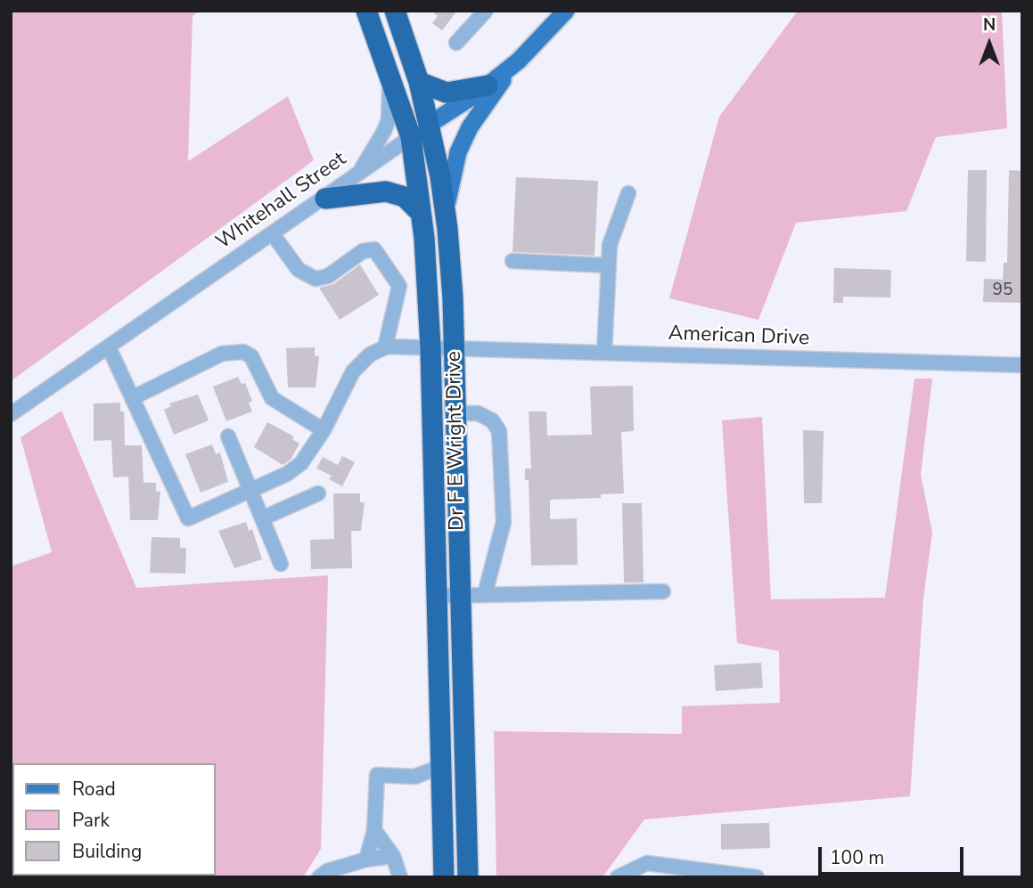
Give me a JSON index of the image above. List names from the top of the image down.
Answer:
{
  "streets": {
    "highway": ["Dr F E Wright Drive"],
    "main road": ["Whitehall Street"],
    "street": ["American Drive"]
  },
  "crossings": [
    ["Whitehall Street", "Dr F E Wright Drive"],
    ["American Drive", "Dr F E Wright Drive"]
  ],
  "house_numbers": ["95"],
  "legend": ["Road", "Park", "Building"],
  "scale_bar": "100 m",
  "north": "top"
}
